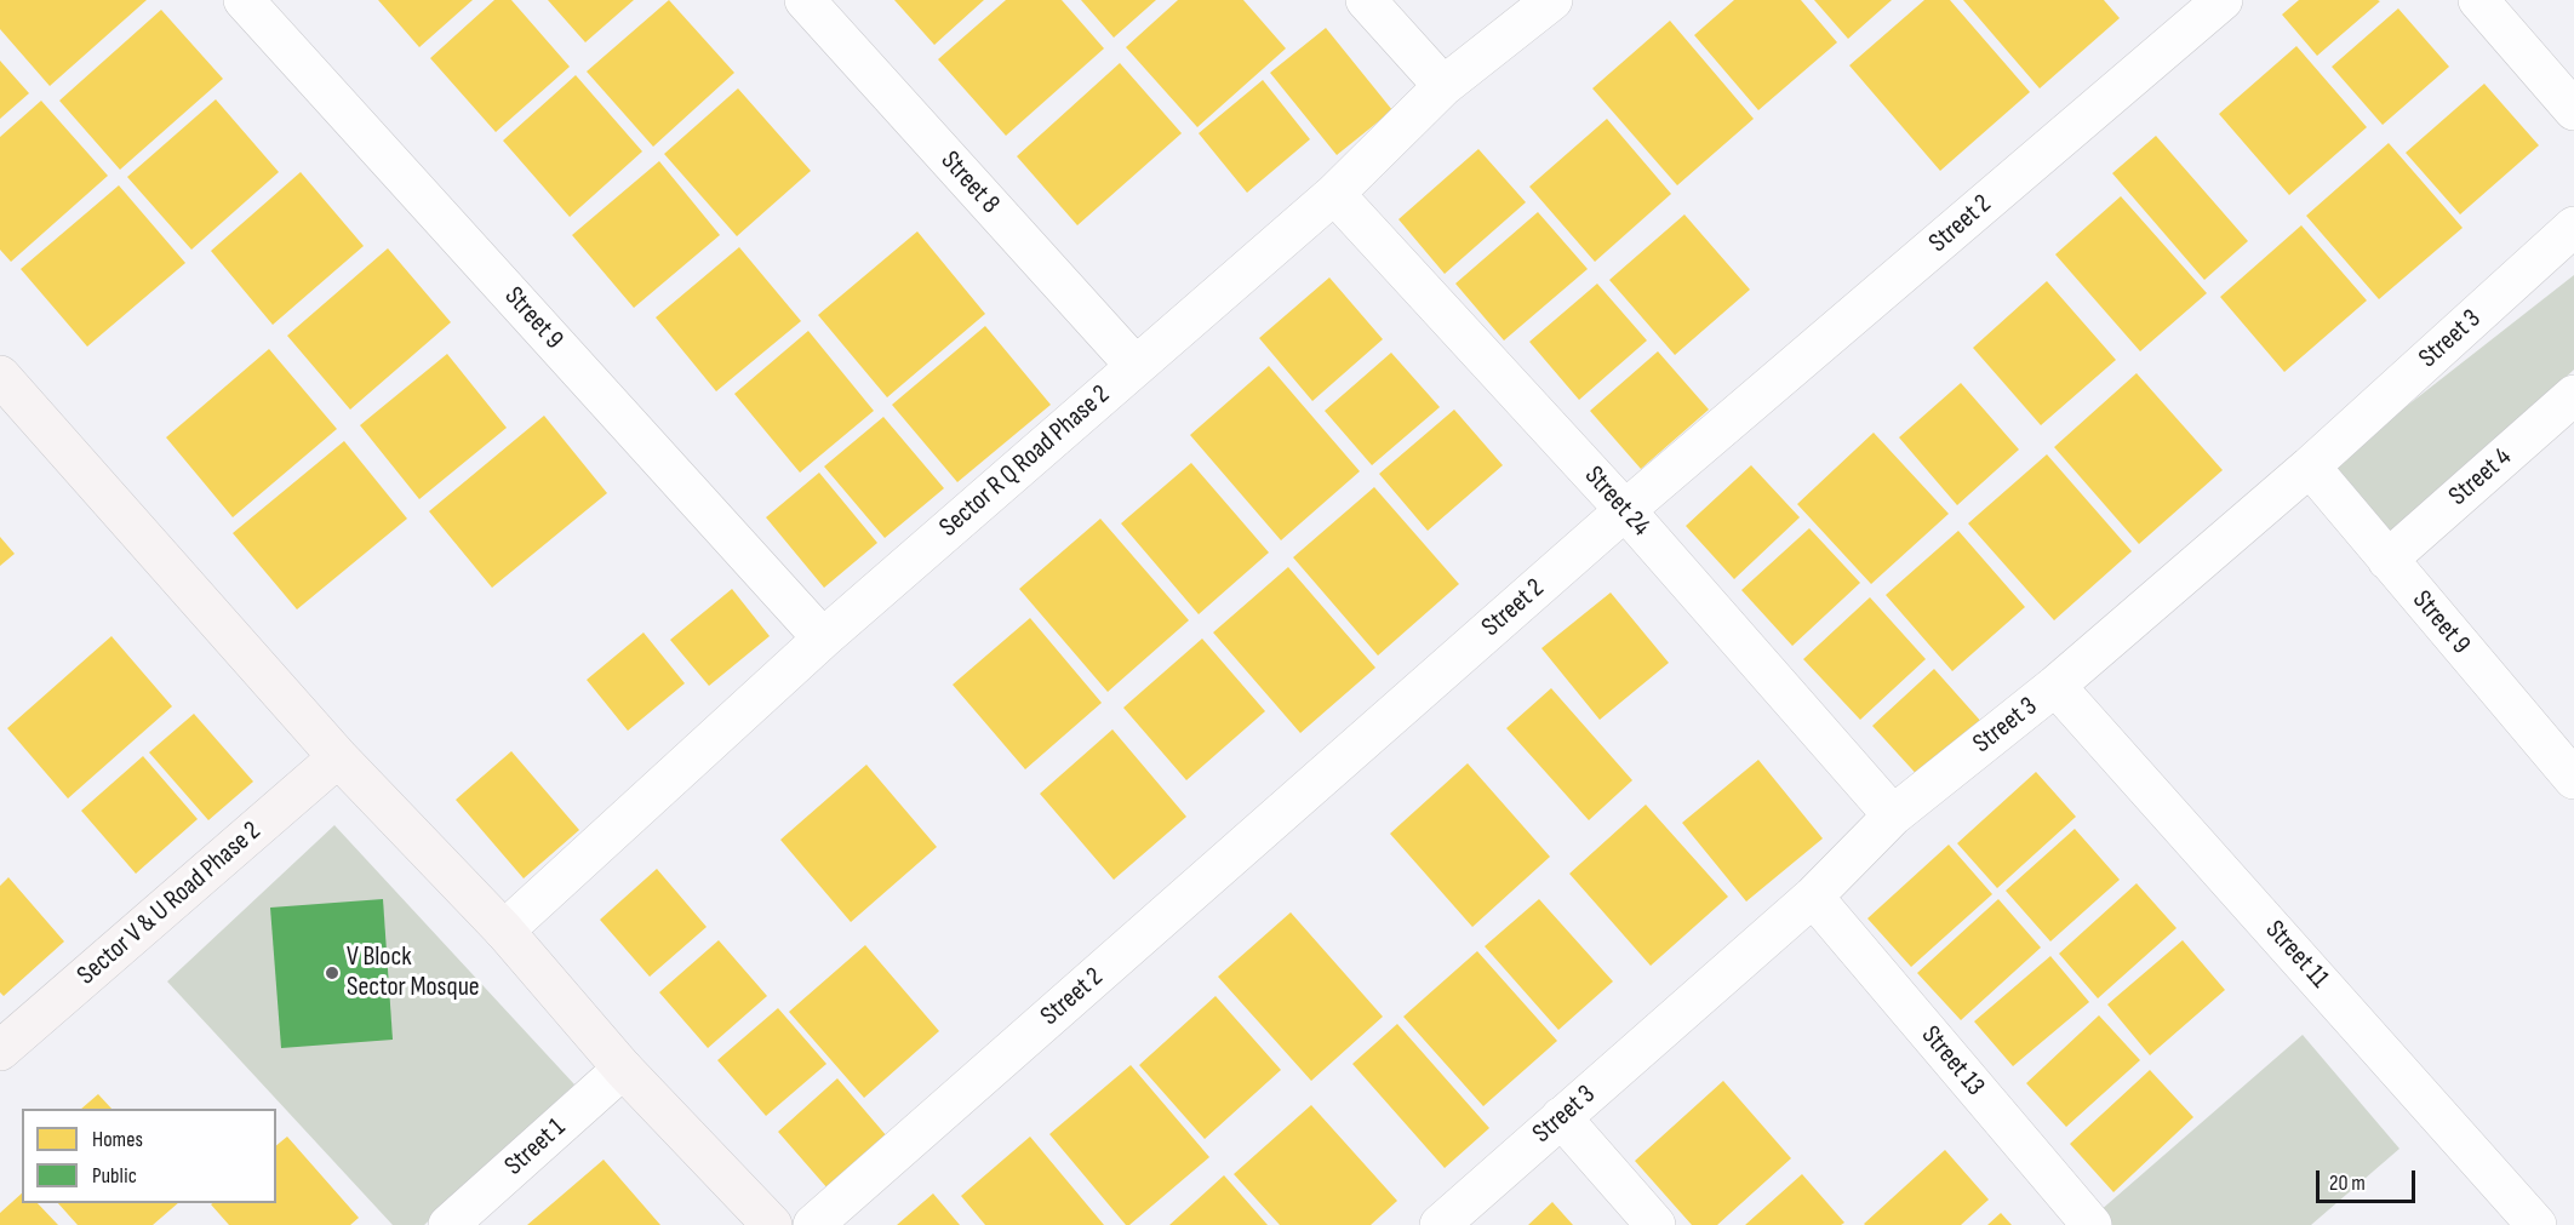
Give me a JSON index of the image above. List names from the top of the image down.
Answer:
{
  "streets": {
    "street": [
      "Street 8",
      "Street 2",
      "Street 9",
      "Street 3",
      "Sector R Q Road Phase 2",
      "Street 4",
      "Street 24",
      "Sector V & U Road Phase 2",
      "Street 11",
      "Street 13",
      "Street 1"
    ]
  },
  "crossings": [
    ["Street 8", "Sector R Q Road Phase 2"],
    ["Street 2", "Street 24"],
    ["Street 9", "Street 3"],
    ["Street 9", "Sector R Q Road Phase 2"],
    ["Street 9", "Street 4"],
    ["Street 3", "Street 24"],
    ["Street 3", "Street 11"],
    ["Street 3", "Street 13"],
    ["Sector R Q Road Phase 2", "Street 24"]
  ],
  "places": ["V Block Sector Mosque"],
  "legend": ["Homes", "Public"],
  "scale_bar": "20 m"
}
